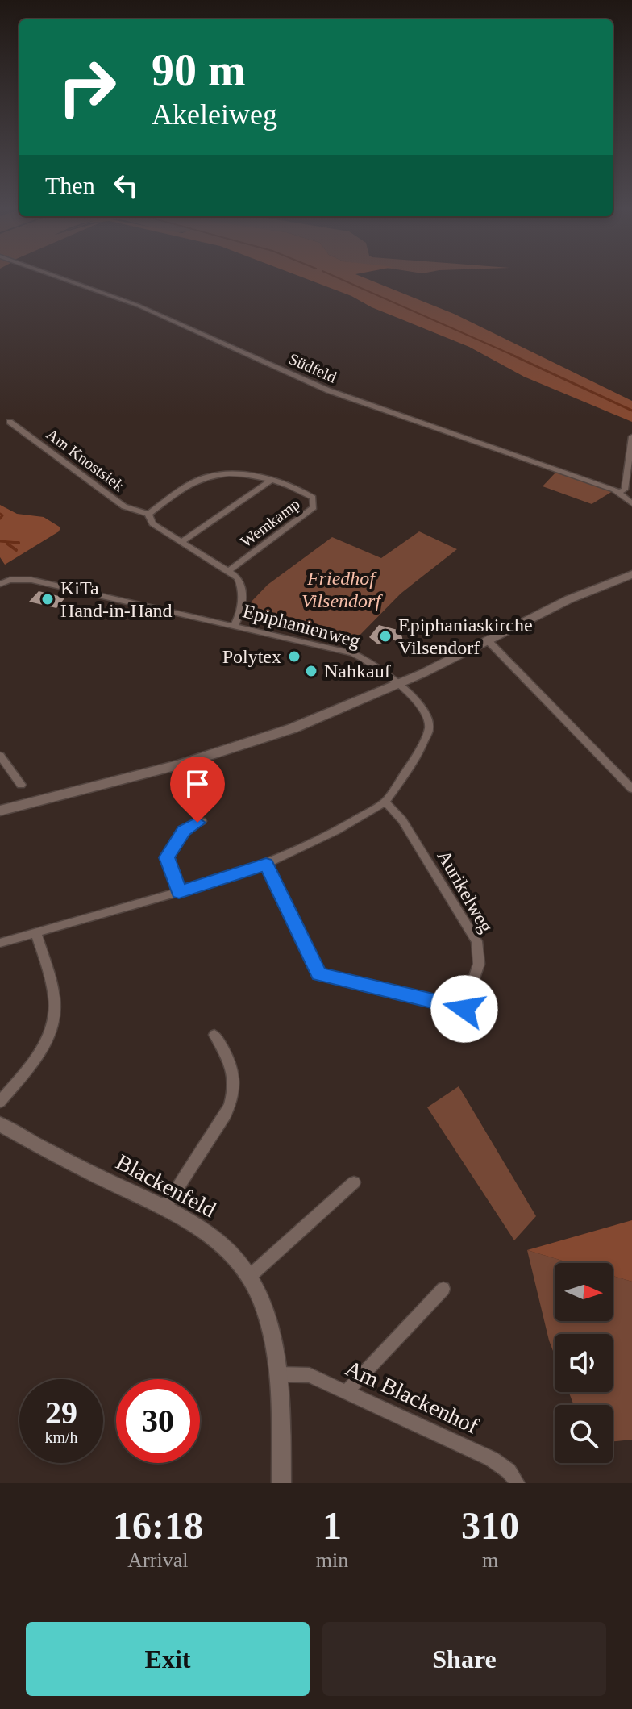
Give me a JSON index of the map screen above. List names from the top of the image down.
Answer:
{
  "streets": {
    "street": [
      "Südfeld",
      "Am Knostsiek",
      "Wemkamp",
      "Epiphanienweg",
      "Aurikelweg",
      "Blackenfeld",
      "Am Blackenhof"
    ]
  },
  "crossings": [
    ["Am Knostsiek", "Wemkamp"],
    ["Wemkamp", "Epiphanienweg"],
    ["Epiphanienweg", "Aurikelweg"],
    ["Blackenfeld", "Am Blackenhof"]
  ],
  "parks": ["Friedhof Vilsendorf"],
  "places": [
    "KiTa Hand-in-Hand",
    "Epiphaniaskirche Vilsendorf",
    "Polytex",
    "Nahkauf"
  ],
  "north": "right",
  "page": {
    "turn": ["90 m", "Akeleiweg"],
    "then": "Then",
    "speed": "29 km/h",
    "limit": "30",
    "eta": [
      "16:18",
      "Arrival",
      "1",
      "min",
      "310",
      "m"
    ],
    "buttons": ["Exit", "Share"]
  }
}
